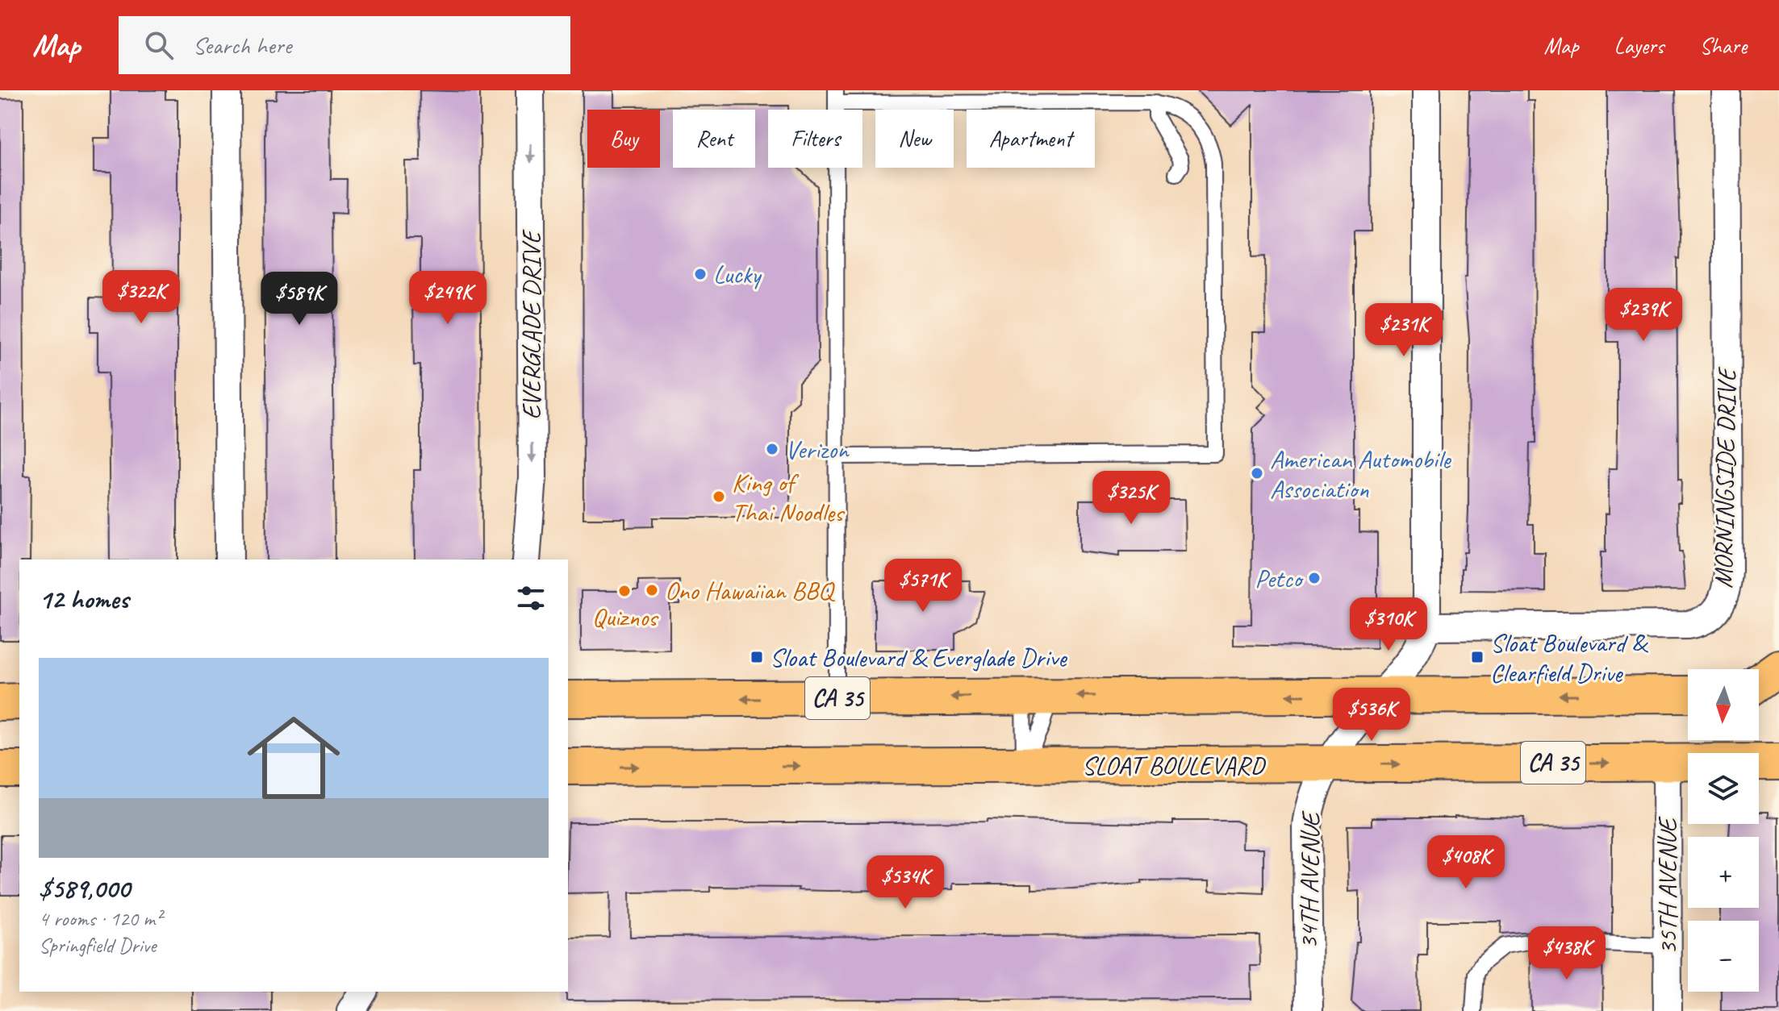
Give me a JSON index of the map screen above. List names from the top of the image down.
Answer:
{
  "streets": {
    "main road": ["CA 35", "SLOAT BOULEVARD"],
    "street": [
      "EVERGLADE DRIVE",
      "MORNINGSIDE DRIVE",
      "34TH AVENUE",
      "35TH AVENUE"
    ]
  },
  "crossings": [
    ["MORNINGSIDE DRIVE", "34TH AVENUE"],
    ["CA 35", "34TH AVENUE"],
    ["SLOAT BOULEVARD", "34TH AVENUE"],
    ["SLOAT BOULEVARD", "35TH AVENUE"]
  ],
  "one_way": ["EVERGLADE DRIVE"],
  "places": {
    "other": [
      "Lucky",
      "Verizon",
      "American Automobile Association",
      "King of Thai Noodles",
      "Petco",
      "Ono Hawaiian BBQ",
      "Quiznos"
    ],
    "transit": ["Sloat Boulevard & Everglade Drive", "Sloat Boulevard & Clearfield Drive"]
  },
  "north": "bottom",
  "page": {
    "header": "Map",
    "search": "Search here",
    "nav": ["Map", "Layers", "Share"],
    "chip": [
      "Buy",
      "Rent",
      "Filters",
      "New",
      "Apartment"
    ],
    "price": [
      "$322K",
      "$249K",
      "$589K",
      "$239K",
      "$231K",
      "$325K",
      "$571K",
      "$310K",
      "$536K",
      "$408K",
      "$534K",
      "$438K"
    ],
    "heading": "12 homes",
    "list": [
      {
        "name": "$589,000",
        "note": "4 rooms · 120 m² · Springfield Drive"
      }
    ],
    "map_buttons": ["+", "−"]
  }
}
